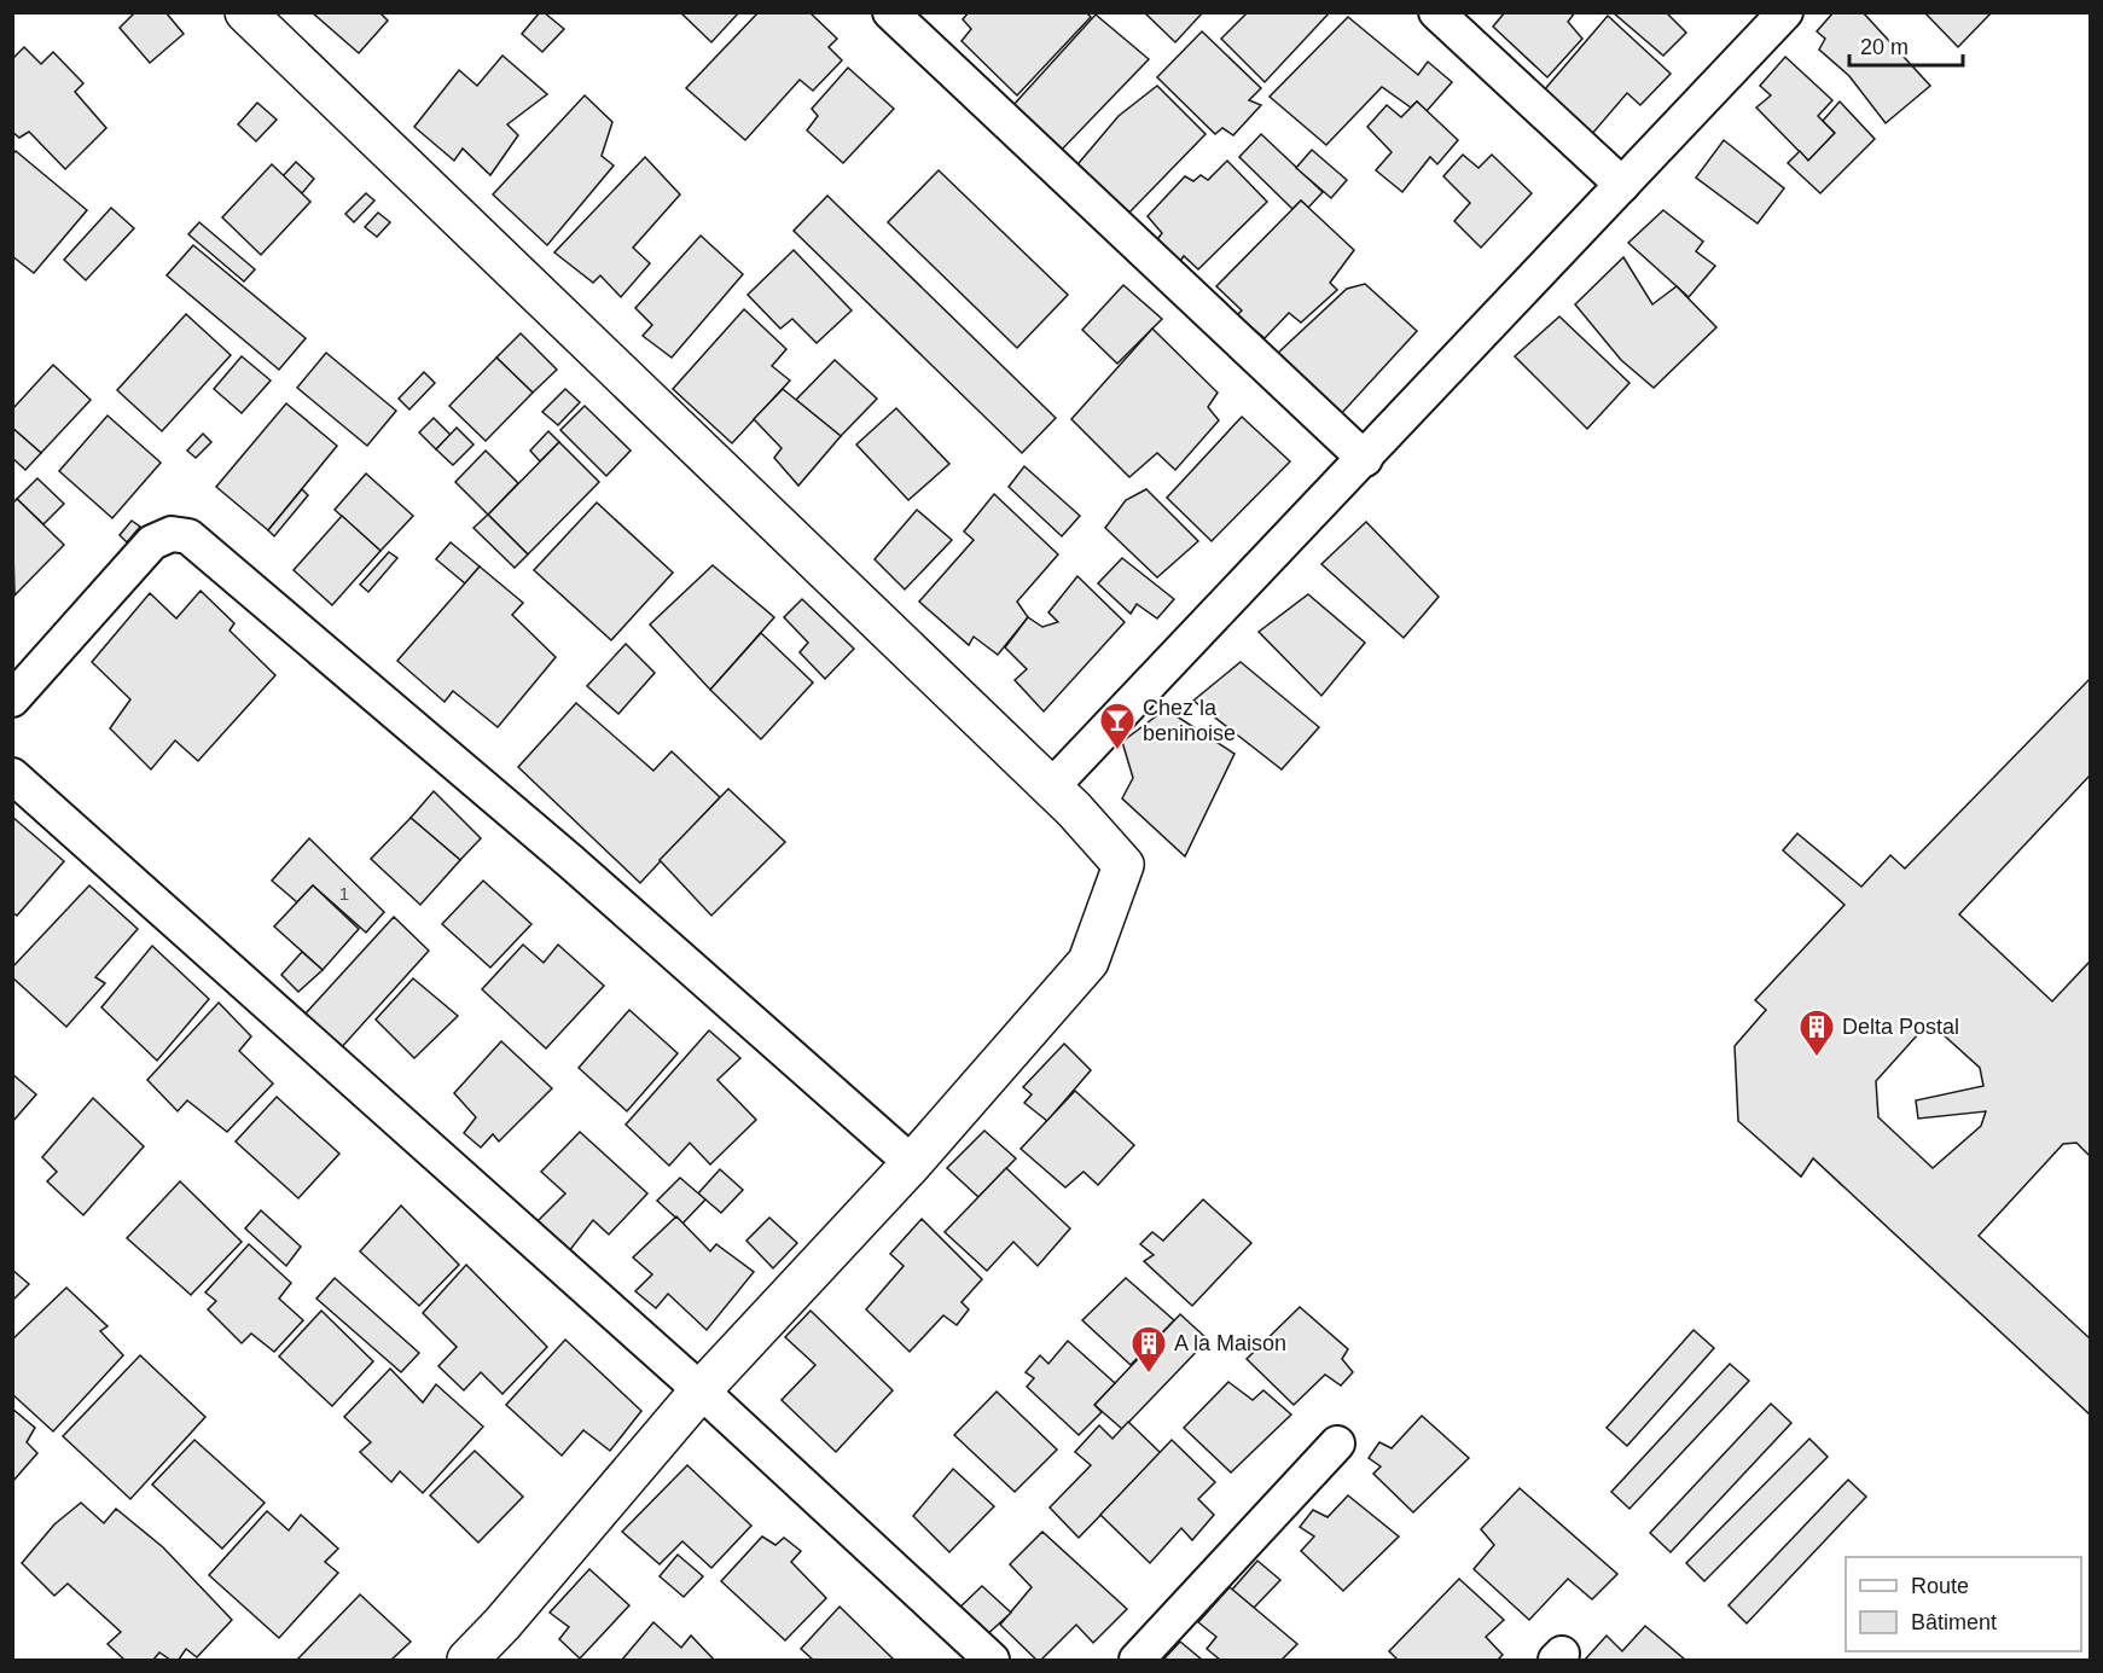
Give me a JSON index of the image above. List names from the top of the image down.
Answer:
{
  "places": {
    "bar": ["Chez la beninoise"],
    "building": ["Delta Postal", "A la Maison"]
  },
  "house_numbers": ["1"],
  "legend": ["Route", "Bâtiment"],
  "scale_bar": "20 m"
}
